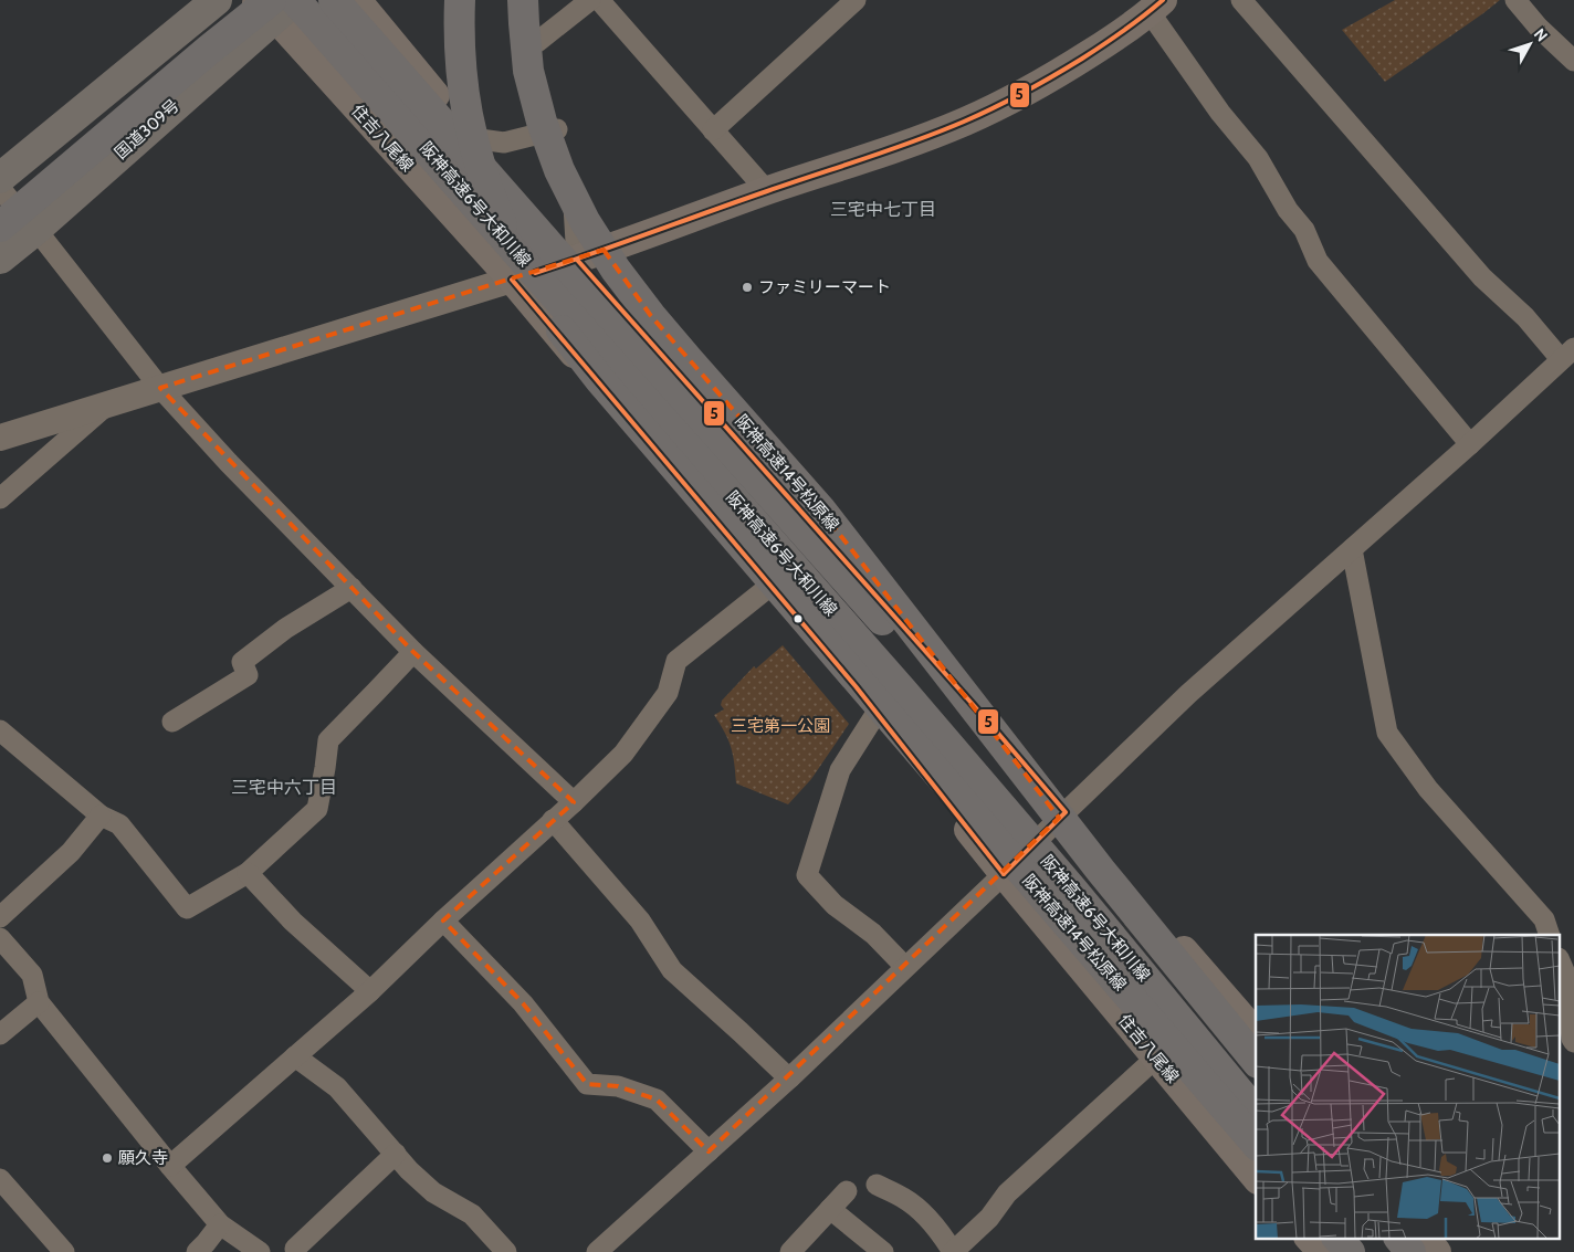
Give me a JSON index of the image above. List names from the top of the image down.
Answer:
{
  "streets": {
    "highway": ["国道309号", "阪神高速6号大和川線", "阪神高速14号松原線"],
    "main road": ["住吉八尾線"]
  },
  "crossings": [
    ["国道309号", "住吉八尾線"],
    ["国道309号", "阪神高速6号大和川線"],
    ["住吉八尾線", "阪神高速6号大和川線"],
    ["阪神高速6号大和川線", "阪神高速14号松原線"]
  ],
  "districts": ["三宅中七丁目", "三宅中六丁目"],
  "parks": ["三宅第一公園"],
  "places": ["ファミリーマート", "願久寺"],
  "lines": ["transit line 5"],
  "north": "top right"
}
